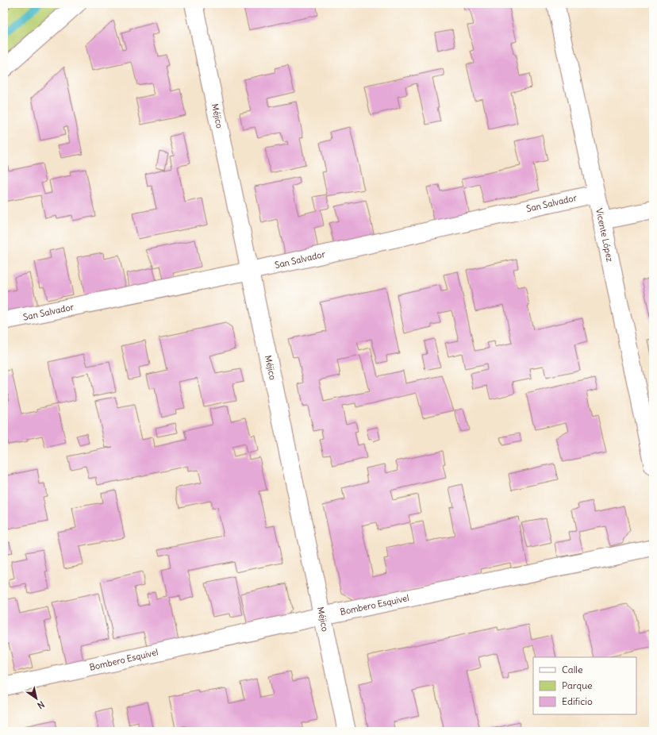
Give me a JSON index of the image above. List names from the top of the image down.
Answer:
{
  "streets": {
    "street": [
      "Méjico",
      "San Salvador",
      "Vicente López",
      "Bombero Esquivel"
    ]
  },
  "crossings": [
    ["Méjico", "San Salvador"],
    ["Méjico", "Bombero Esquivel"],
    ["San Salvador", "Vicente López"]
  ],
  "legend": ["Calle", "Parque", "Edificio"],
  "north": "bottom right"
}
